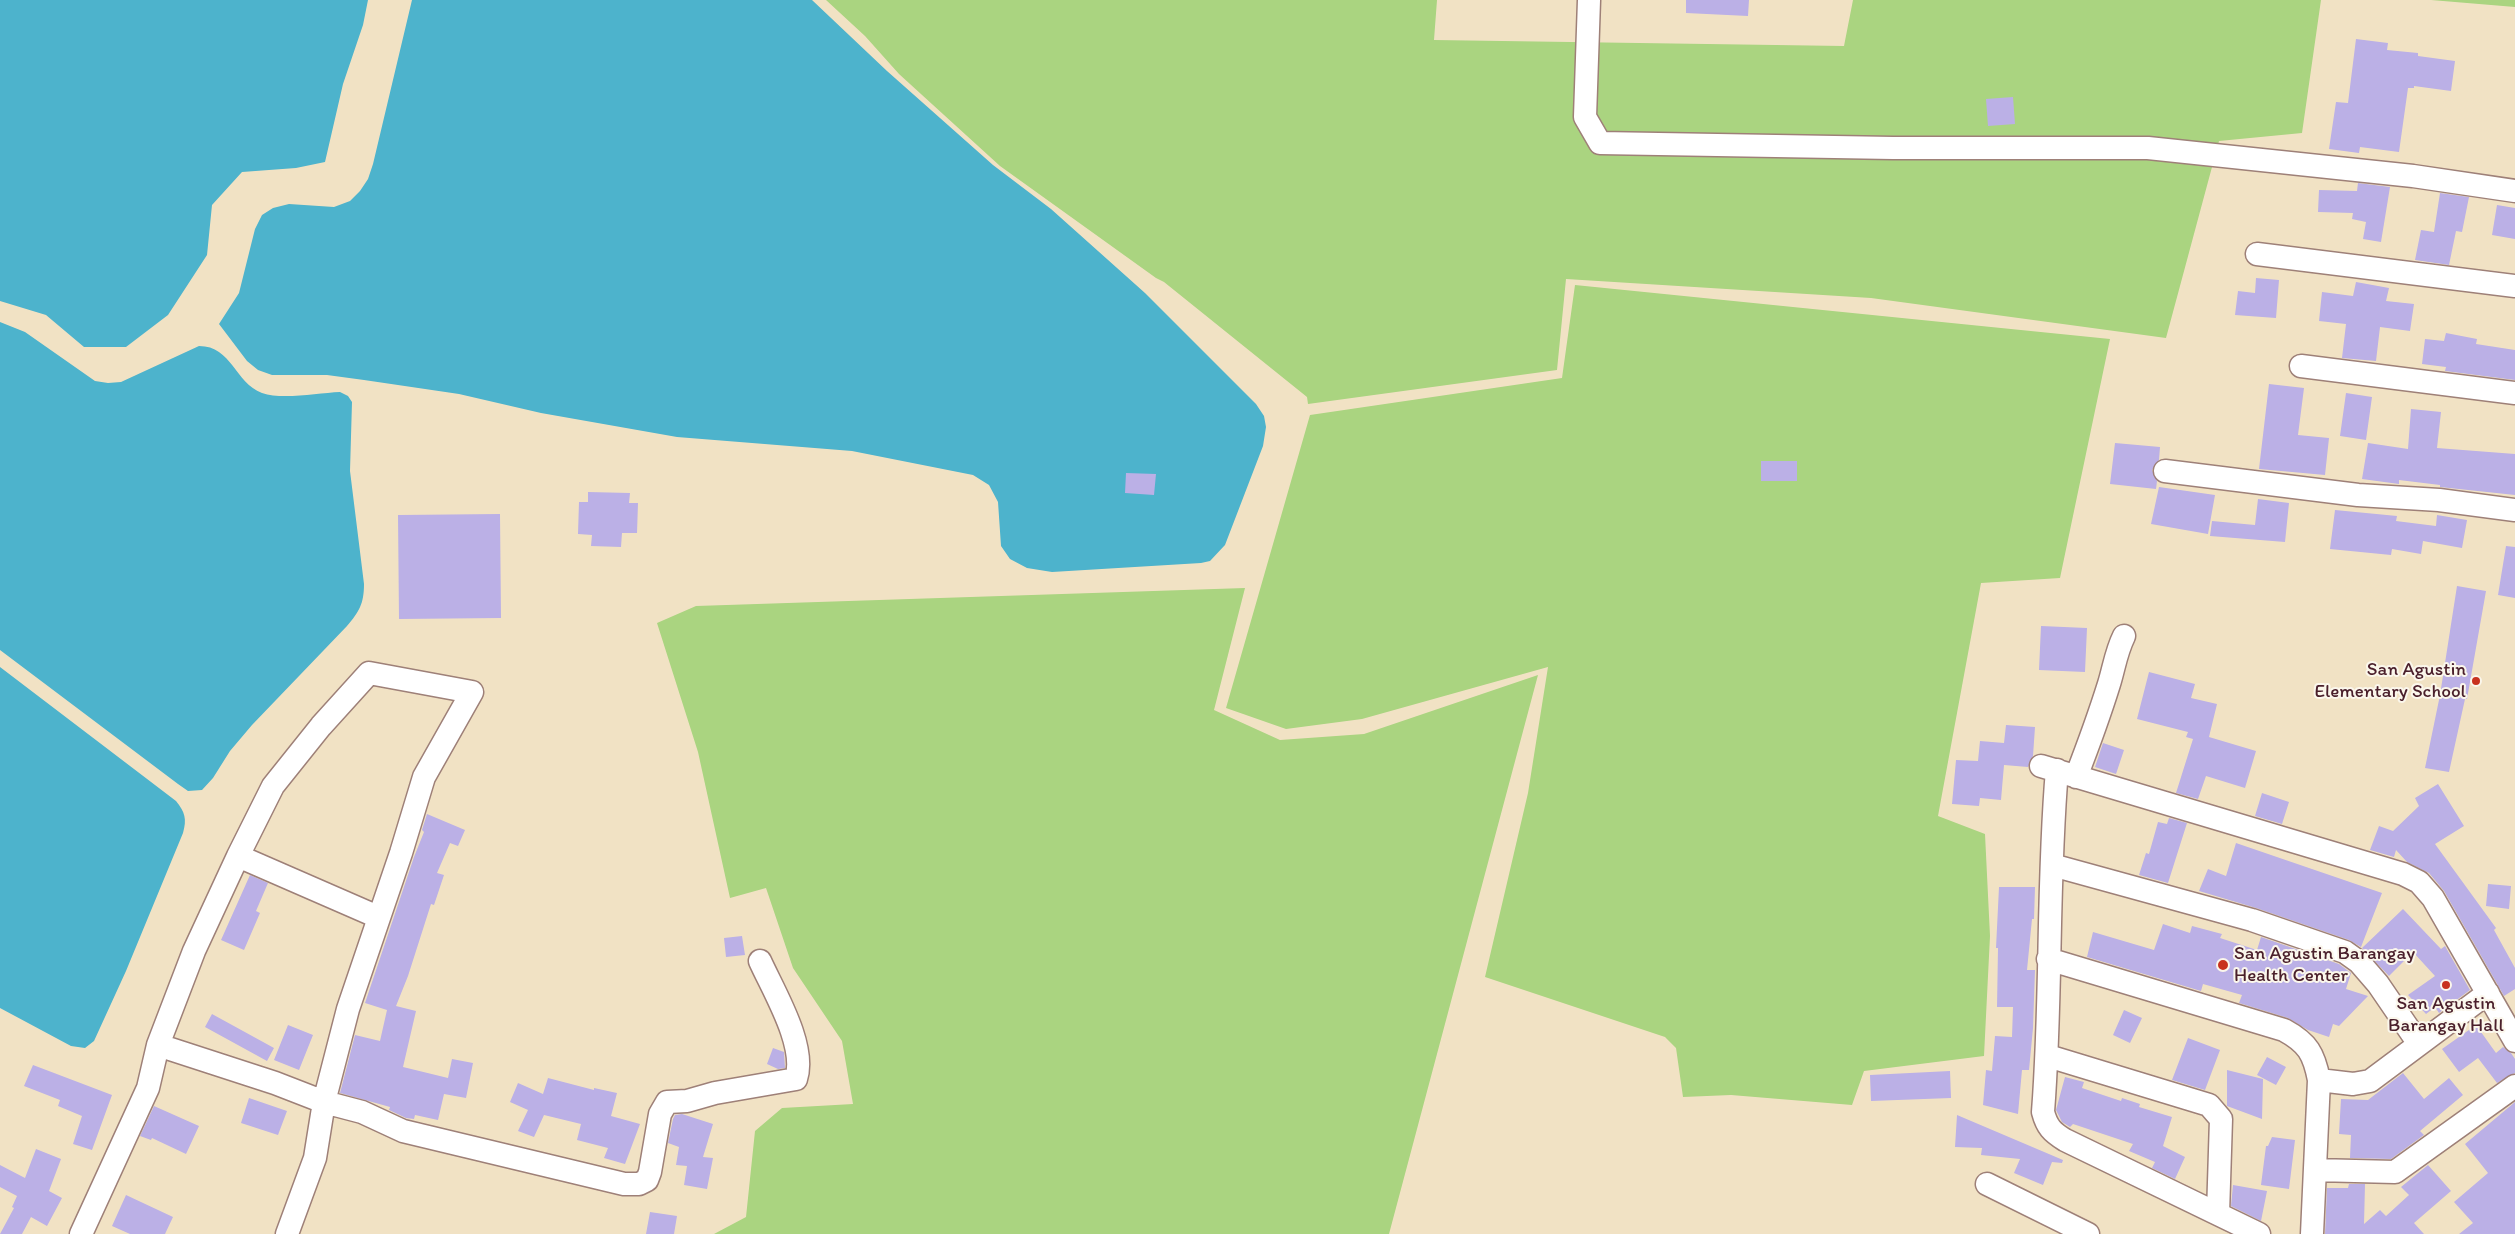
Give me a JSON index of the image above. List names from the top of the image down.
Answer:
{
  "places": ["San Agustin Elementary School", "San Agustin Barangay Health Center", "San Agustin Barangay Hall"]
}
